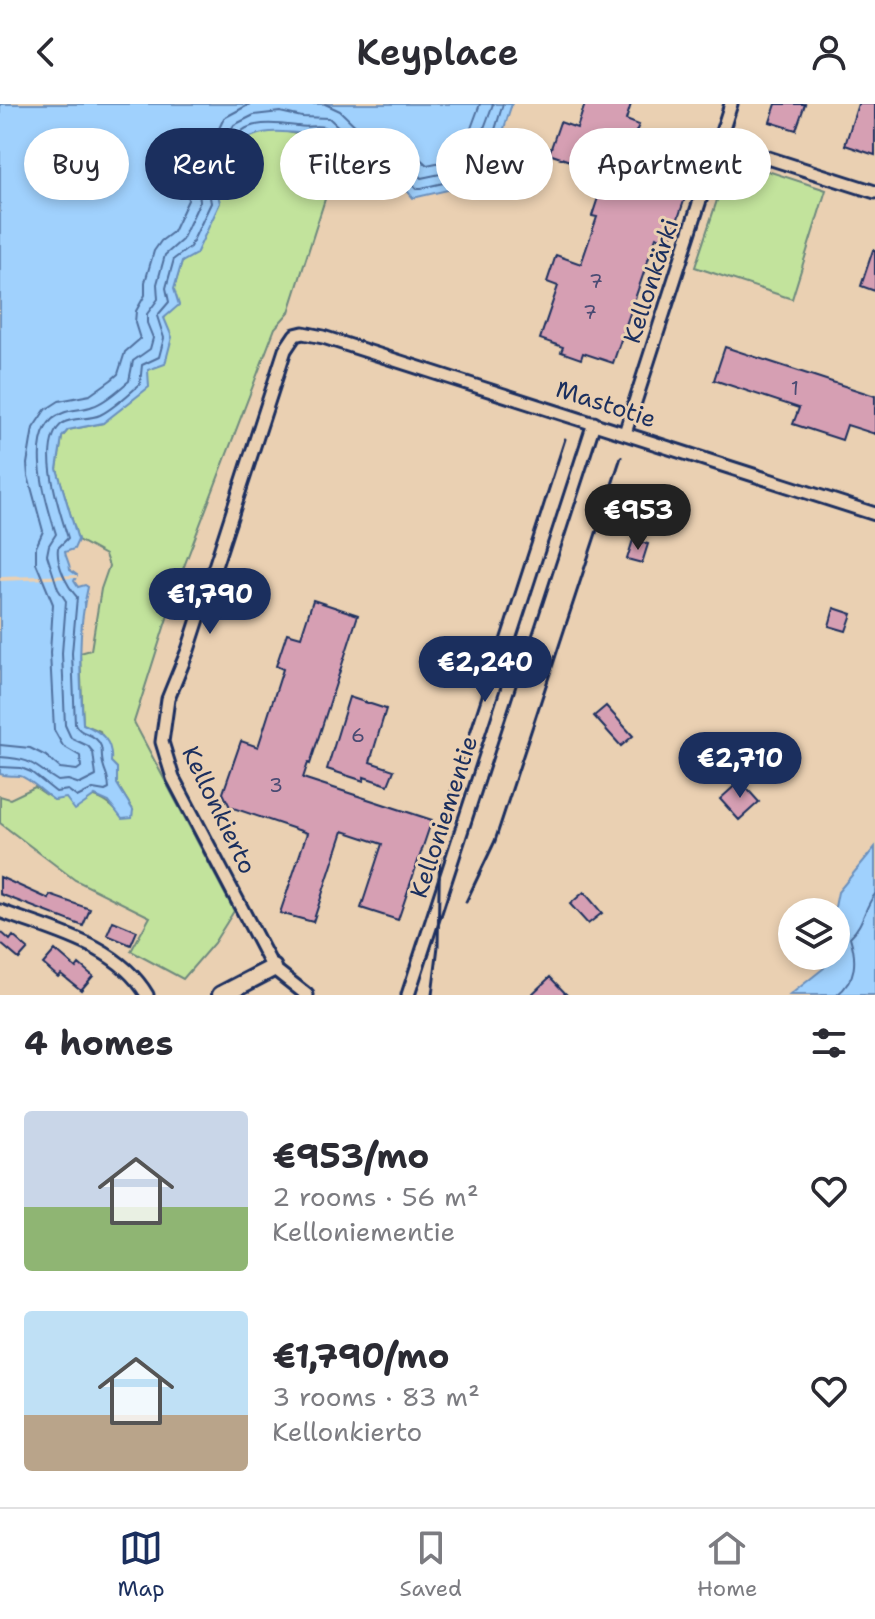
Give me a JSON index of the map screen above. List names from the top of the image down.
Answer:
{
  "streets": {
    "street": [
      "Kellonkärki",
      "Mastotie",
      "Kellonkierto",
      "Kelloniementie"
    ]
  },
  "crossings": [
    ["Kellonkärki", "Mastotie"],
    ["Mastotie", "Kellonkierto"],
    ["Mastotie", "Kelloniementie"]
  ],
  "house_numbers": [
    "7",
    "7",
    "1",
    "6",
    "3"
  ],
  "page": {
    "header": "Keyplace",
    "chip": [
      "Buy",
      "Rent",
      "Filters",
      "New",
      "Apartment"
    ],
    "price": [
      "€953",
      "€1,790",
      "€2,240",
      "€2,710"
    ],
    "heading": "4 homes",
    "list": [
      {
        "name": "€953/mo",
        "note": "2 rooms · 56 m² · Kelloniementie"
      },
      {
        "name": "€1,790/mo",
        "note": "3 rooms · 83 m² · Kellonkierto"
      }
    ],
    "tabs": ["Map", "Saved", "Home"]
  }
}
